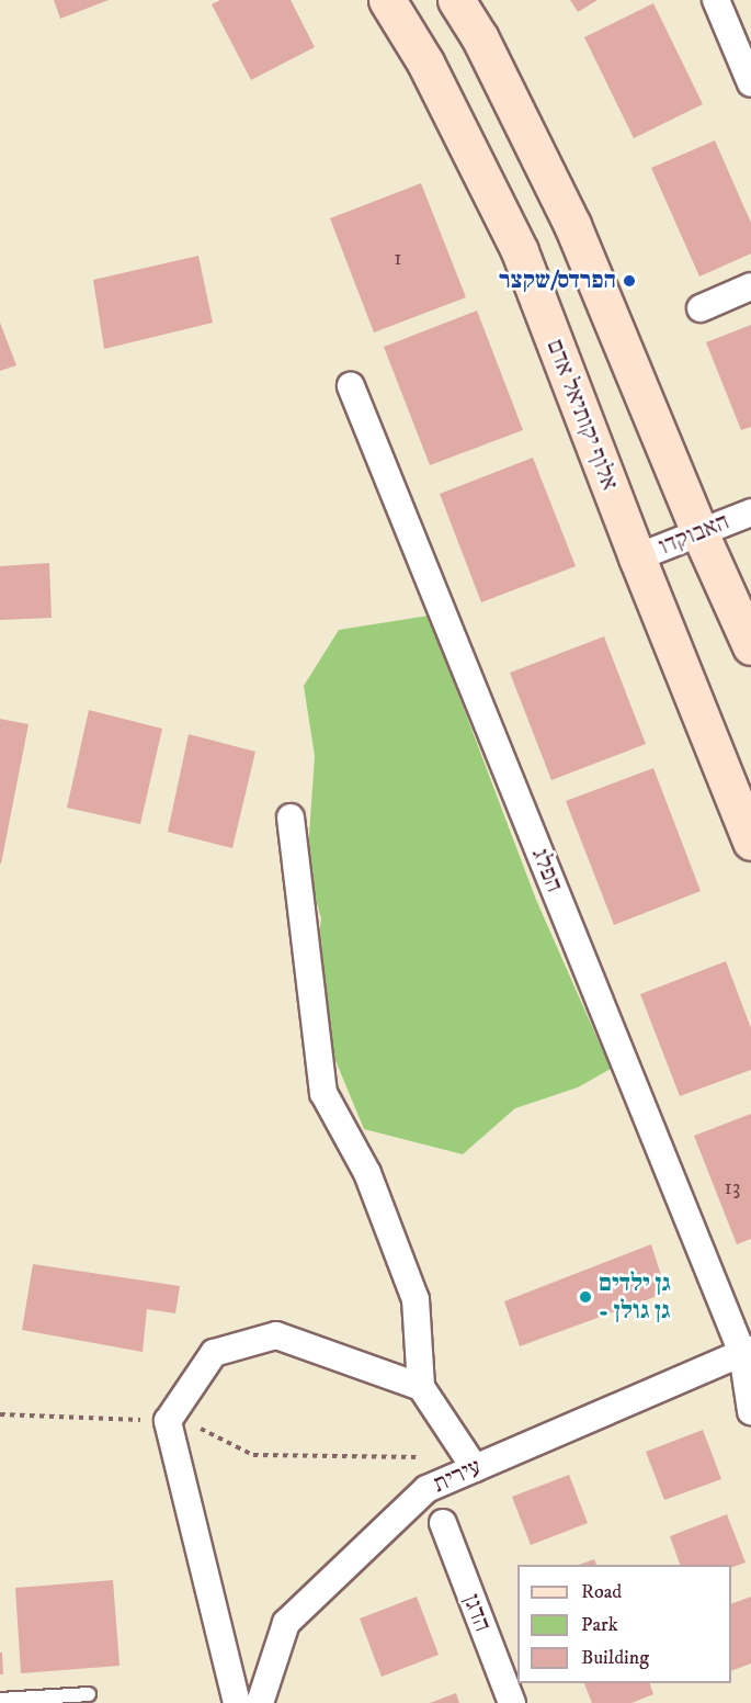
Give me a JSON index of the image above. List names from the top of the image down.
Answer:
{
  "streets": {
    "street": [
      "אלוף יקותיאל אדם",
      "האבוקדו",
      "הפלג",
      "עירית",
      "הדגן"
    ]
  },
  "crossings": [
    ["אלוף יקותיאל אדם", "האבוקדו"],
    ["הפלג", "עירית"]
  ],
  "places": ["הפרדס/שקצר", "גן ילדים - גן גולן"],
  "house_numbers": ["1", "13"],
  "legend": ["Road", "Park", "Building"]
}
